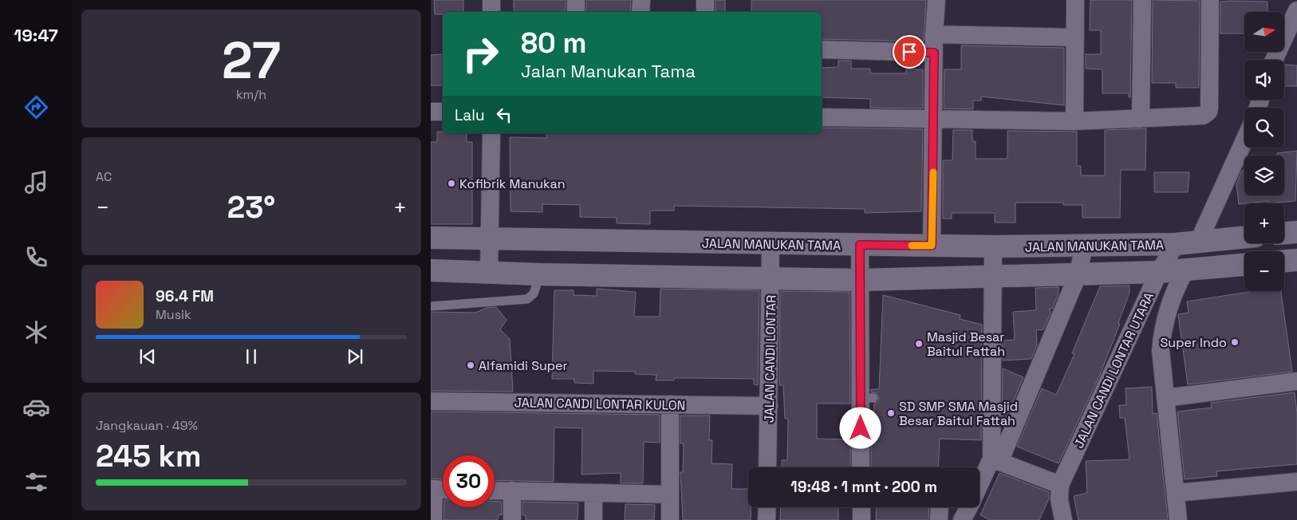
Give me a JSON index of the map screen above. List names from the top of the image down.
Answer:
{
  "streets": {
    "street": [
      "JALAN MANUKAN TAMA",
      "JALAN CANDI LONTAR",
      "JALAN CANDI LONTAR UTARA",
      "JALAN CANDI LONTAR KULON"
    ]
  },
  "crossings": [
    ["JALAN MANUKAN TAMA", "JALAN CANDI LONTAR"],
    ["JALAN MANUKAN TAMA", "JALAN CANDI LONTAR UTARA"],
    ["JALAN CANDI LONTAR", "JALAN CANDI LONTAR KULON"]
  ],
  "places": [
    "Kofibrik Manukan",
    "Super Indo",
    "Masjid Besar Baitul Fattah",
    "Alfamidi Super",
    "SD SMP SMA Masjid Besar Baitul Fattah"
  ],
  "north": "right",
  "page": {
    "tabs": "19:47",
    "tile": [
      ["27", "km/h"],
      "AC",
      ["Jangkauan · 49%", "245 km"]
    ],
    "map_buttons": ["+", "−"],
    "turn": ["80 m", "Jalan Manukan Tama"],
    "then": "Lalu",
    "heat": ["−", "23°", "+"],
    "song": ["96.4 FM", "Musik"],
    "limit": "30",
    "trip": "19:48 · 1 mnt · 200 m"
  }
}
